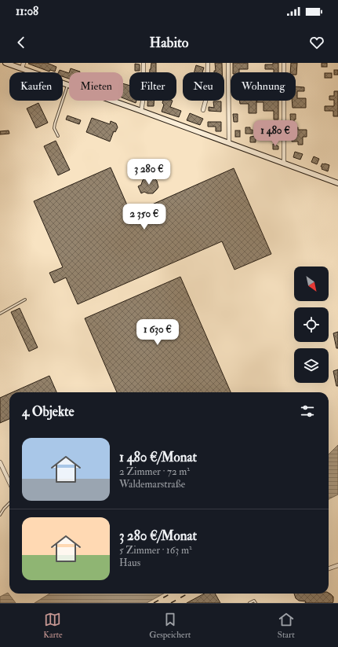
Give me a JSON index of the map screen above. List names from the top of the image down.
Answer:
{
  "north": "bottom right",
  "page": {
    "status": "11:08",
    "header": "Habito",
    "chip": [
      "Kaufen",
      "Mieten",
      "Filter",
      "Neu",
      "Wohnung"
    ],
    "price": [
      "1 480 €",
      "3 280 €",
      "2 350 €",
      "1 630 €"
    ],
    "heading": "4 Objekte",
    "list": [
      {
        "name": "1 480 €/Monat",
        "note": "2 Zimmer · 72 m² · Waldemarstraße"
      },
      {
        "name": "3 280 €/Monat",
        "note": "5 Zimmer · 163 m² · Haus"
      }
    ],
    "tabs": ["Karte", "Gespeichert", "Start"]
  }
}
